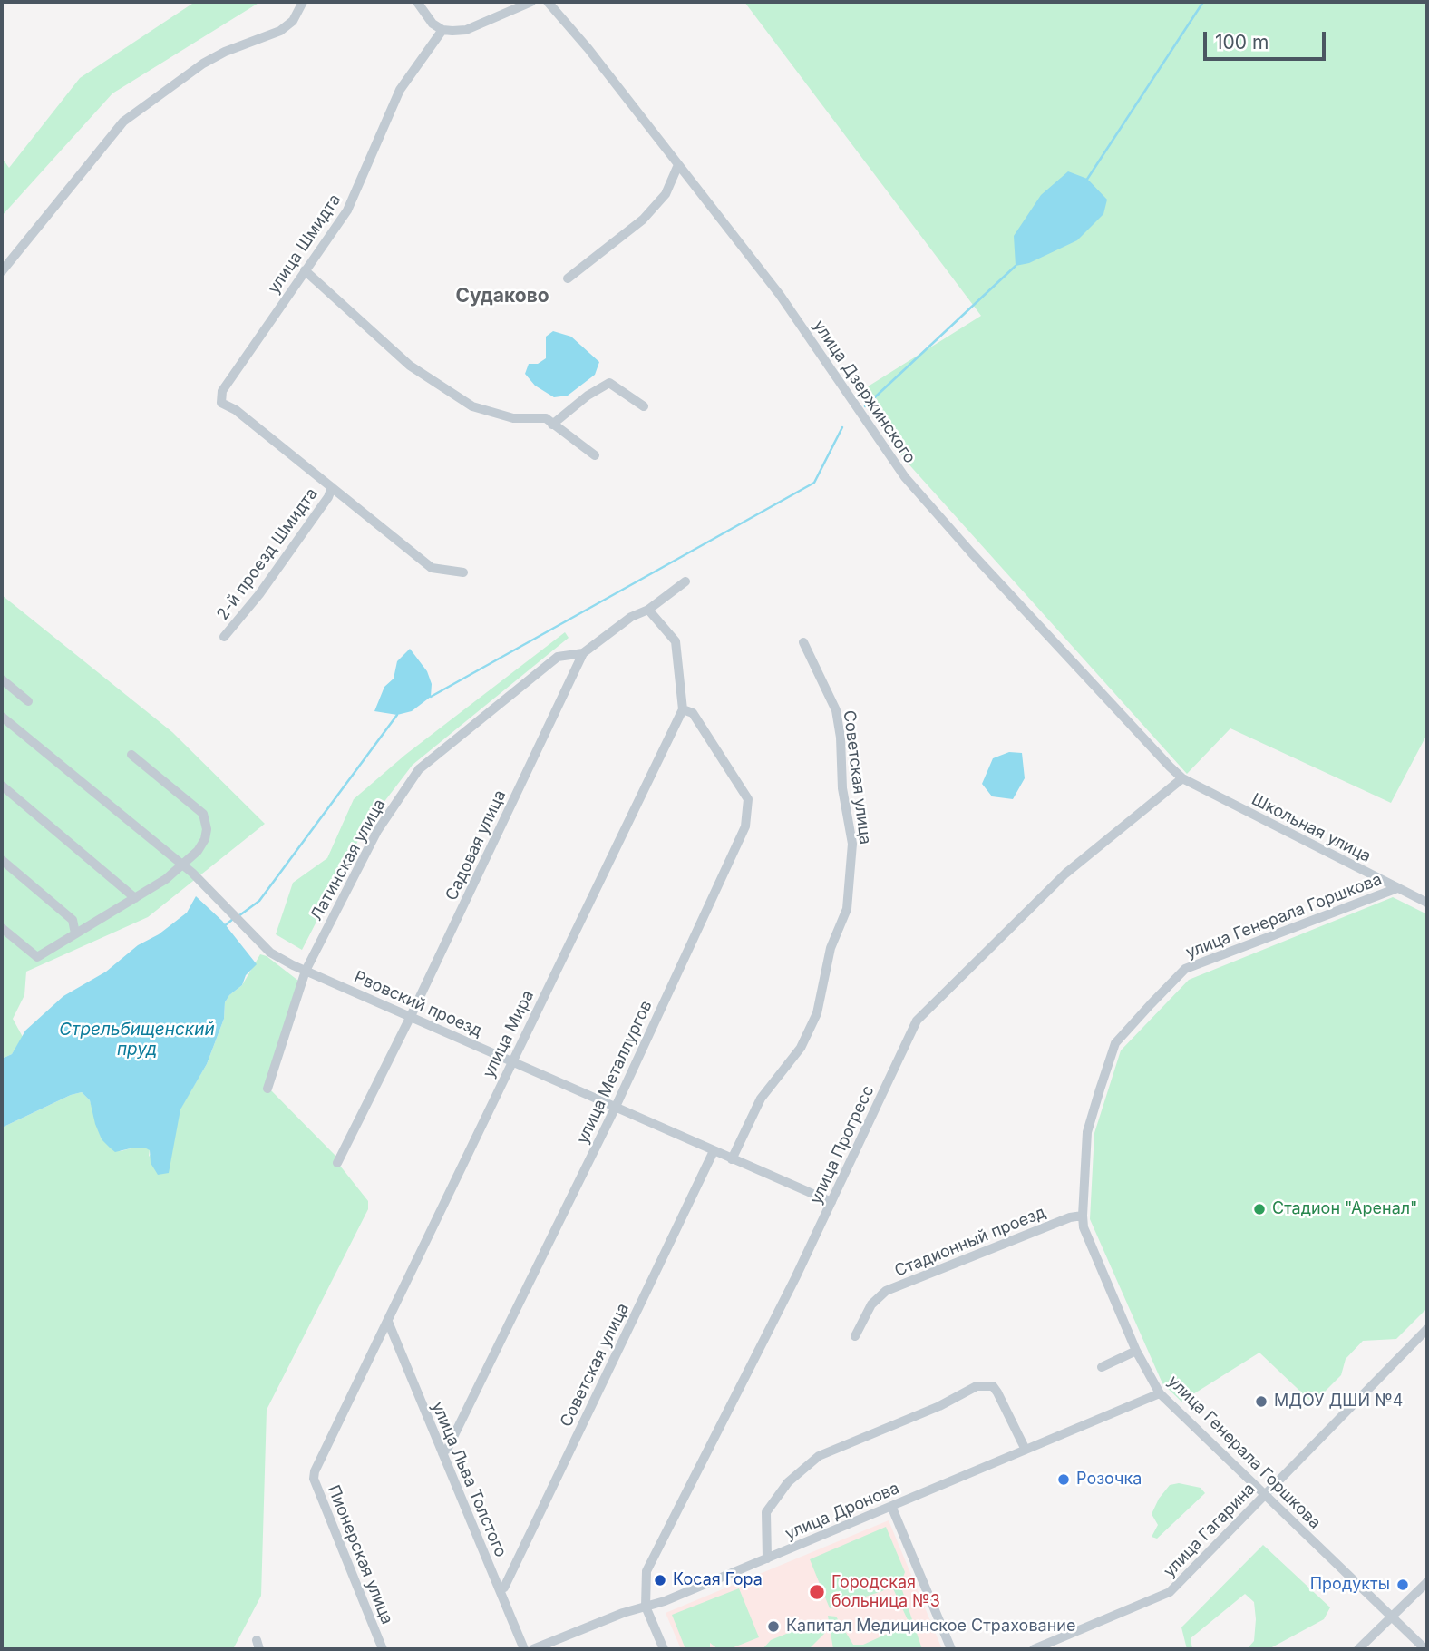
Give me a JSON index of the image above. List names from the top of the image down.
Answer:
{
  "streets": {
    "street": [
      "улица Шмидта",
      "улица Дзержинского",
      "2-й проезд Шмидта",
      "Советская улица",
      "Школьная улица",
      "Садовая улица",
      "Латинская улица",
      "улица Генерала Горшкова",
      "Рвовский проезд",
      "улица Мира",
      "улица Металлургов",
      "улица Прогресс",
      "Стадионный проезд",
      "улица Льва Толстого",
      "улица Дронова",
      "улица Гагарина",
      "Пионерская улица"
    ]
  },
  "crossings": [
    ["улица Шмидта", "2-й проезд Шмидта"],
    ["улица Дзержинского", "Школьная улица"],
    ["улица Дзержинского", "улица Прогресс"],
    ["Советская улица", "Рвовский проезд"],
    ["Советская улица", "улица Льва Толстого"],
    ["Школьная улица", "улица Генерала Горшкова"],
    ["Школьная улица", "улица Прогресс"],
    ["Садовая улица", "Латинская улица"],
    ["Садовая улица", "Рвовский проезд"],
    ["Латинская улица", "Рвовский проезд"],
    ["улица Генерала Горшкова", "Стадионный проезд"],
    ["улица Генерала Горшкова", "улица Дронова"],
    ["улица Генерала Горшкова", "улица Гагарина"],
    ["Рвовский проезд", "улица Мира"],
    ["Рвовский проезд", "улица Металлургов"],
    ["Рвовский проезд", "улица Прогресс"],
    ["улица Мира", "улица Металлургов"],
    ["улица Мира", "улица Льва Толстого"],
    ["улица Мира", "Пионерская улица"],
    ["улица Металлургов", "улица Льва Толстого"],
    ["улица Прогресс", "улица Дронова"]
  ],
  "districts": ["Судаково"],
  "water": ["Стрельбищенский пруд"],
  "places": [
    "Стадион \"Аренал\"",
    "МДОУ ДШИ №4",
    "Розочка",
    "Косая Гора",
    "Продукты",
    "Городская больница №3",
    "Капитал Медицинское Страхование"
  ],
  "scale_bar": "100 m"
}
